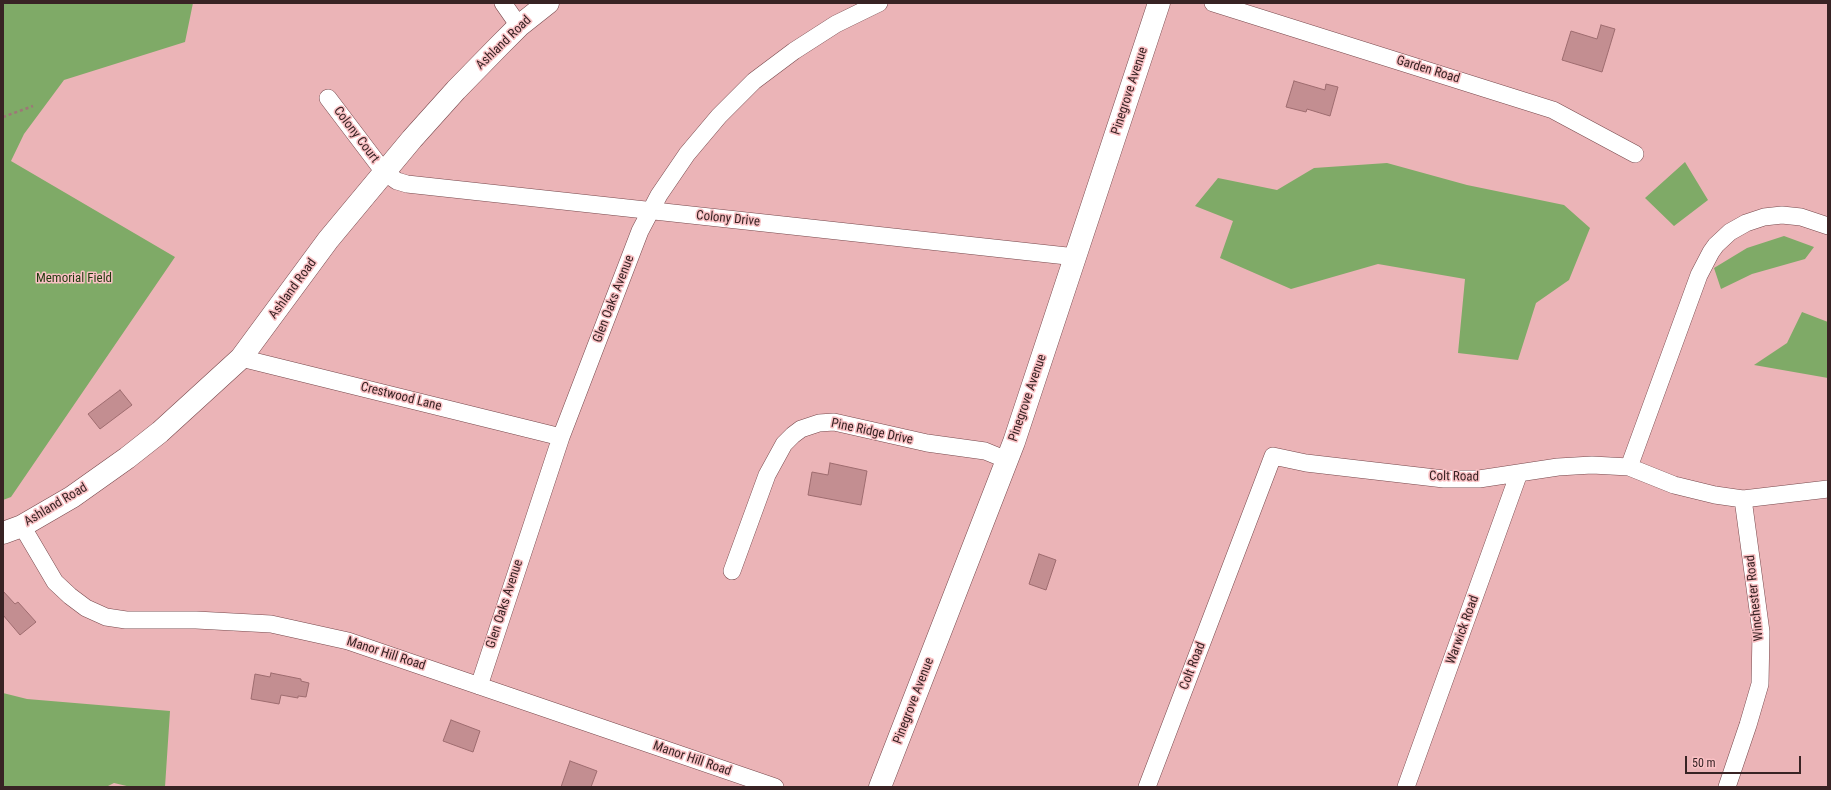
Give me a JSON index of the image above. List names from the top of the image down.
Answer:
{
  "streets": {
    "street": [
      "Ashland Road",
      "Garden Road",
      "Pinegrove Avenue",
      "Colony Court",
      "Colony Drive",
      "Glen Oaks Avenue",
      "Crestwood Lane",
      "Pine Ridge Drive",
      "Colt Road",
      "Winchester Road",
      "Warwick Road",
      "Manor Hill Road"
    ]
  },
  "crossings": [
    ["Ashland Road", "Colony Court"],
    ["Ashland Road", "Colony Drive"],
    ["Ashland Road", "Crestwood Lane"],
    ["Ashland Road", "Manor Hill Road"],
    ["Pinegrove Avenue", "Colony Drive"],
    ["Pinegrove Avenue", "Pine Ridge Drive"],
    ["Colony Court", "Colony Drive"],
    ["Colony Drive", "Glen Oaks Avenue"],
    ["Glen Oaks Avenue", "Crestwood Lane"],
    ["Glen Oaks Avenue", "Manor Hill Road"],
    ["Colt Road", "Winchester Road"],
    ["Colt Road", "Warwick Road"]
  ],
  "parks": ["Memorial Field"],
  "scale_bar": "50 m"
}
